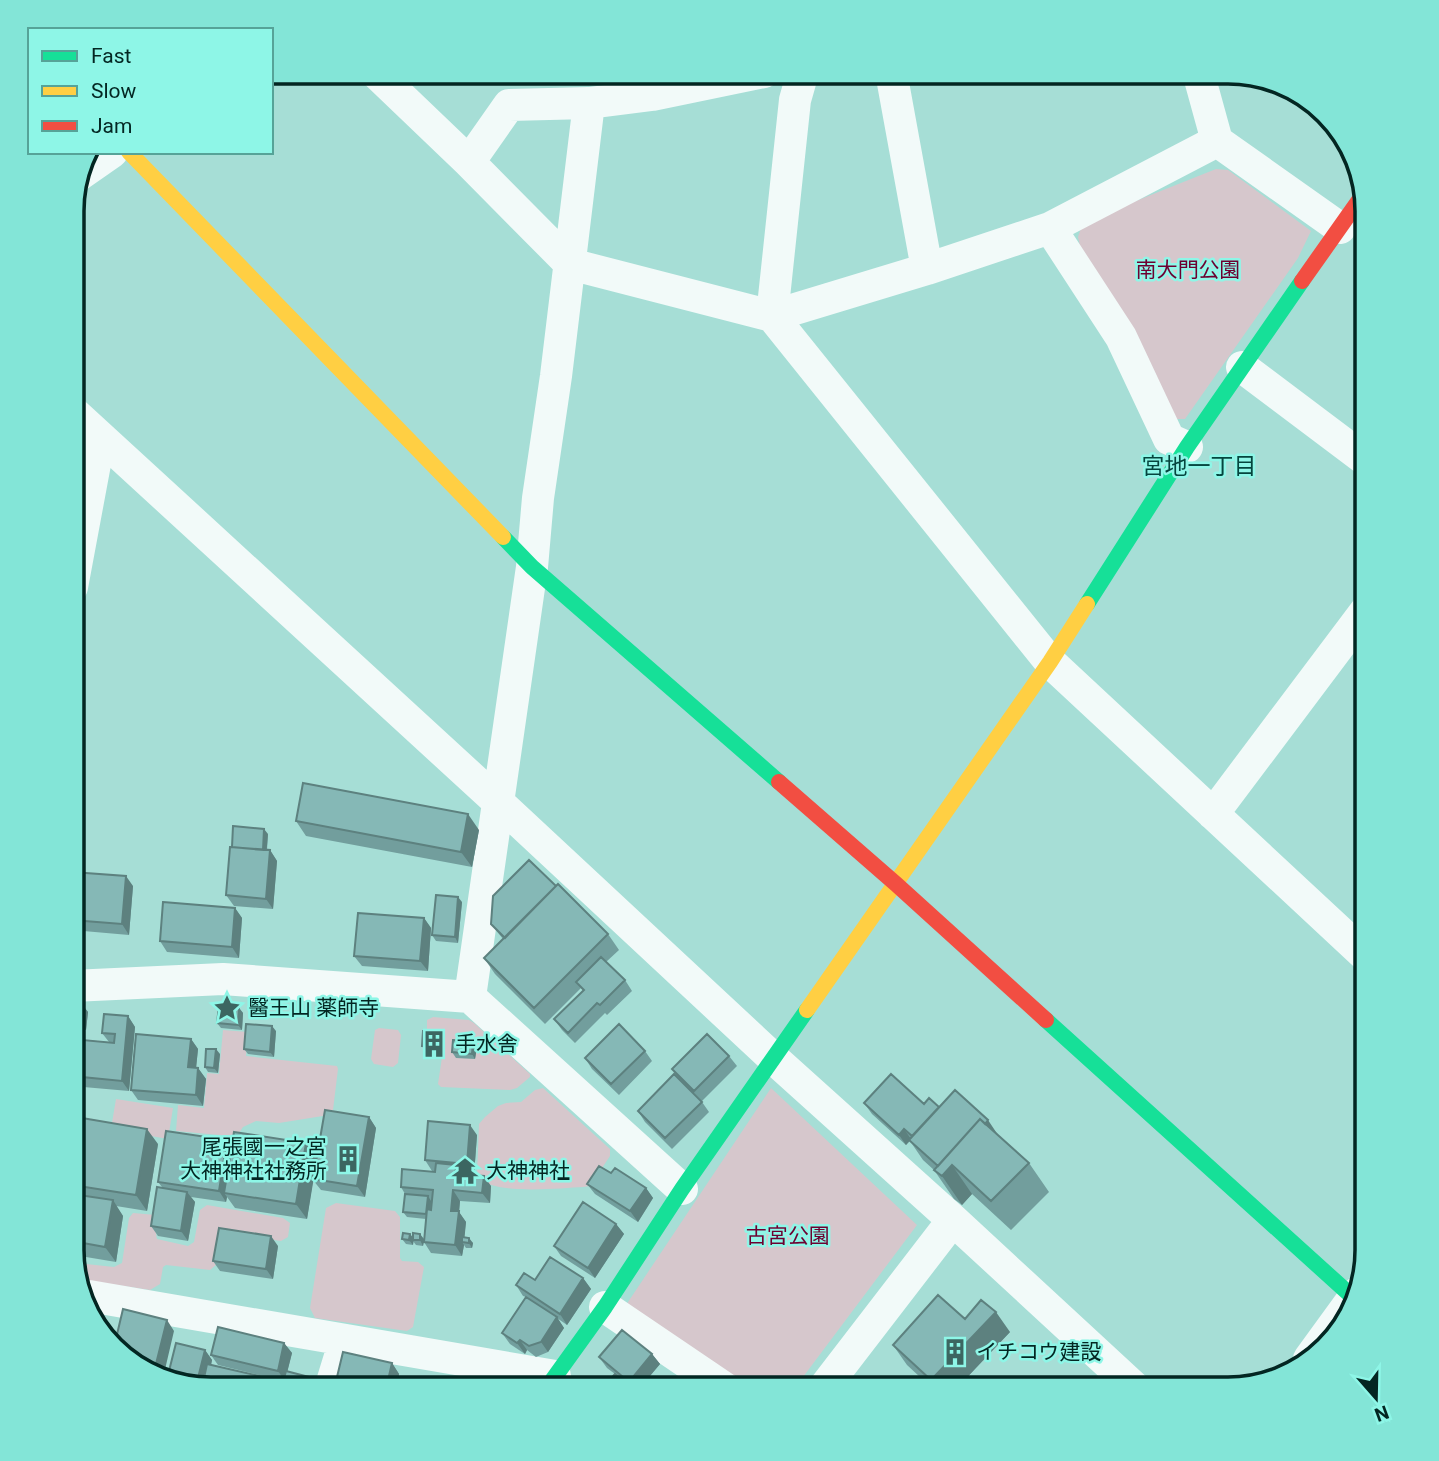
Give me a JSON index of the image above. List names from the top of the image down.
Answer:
{
  "districts": ["宮地一丁目"],
  "parks": ["南大門公園", "古宮公園"],
  "places": {
    "place": ["醫王山 薬師寺"],
    "building": ["手水舎", "尾張國一之宮 大神神社社務所", "イチコウ建設"],
    "temple": ["大神神社"]
  },
  "legend": ["Fast", "Slow", "Jam"],
  "north": "bottom"
}
